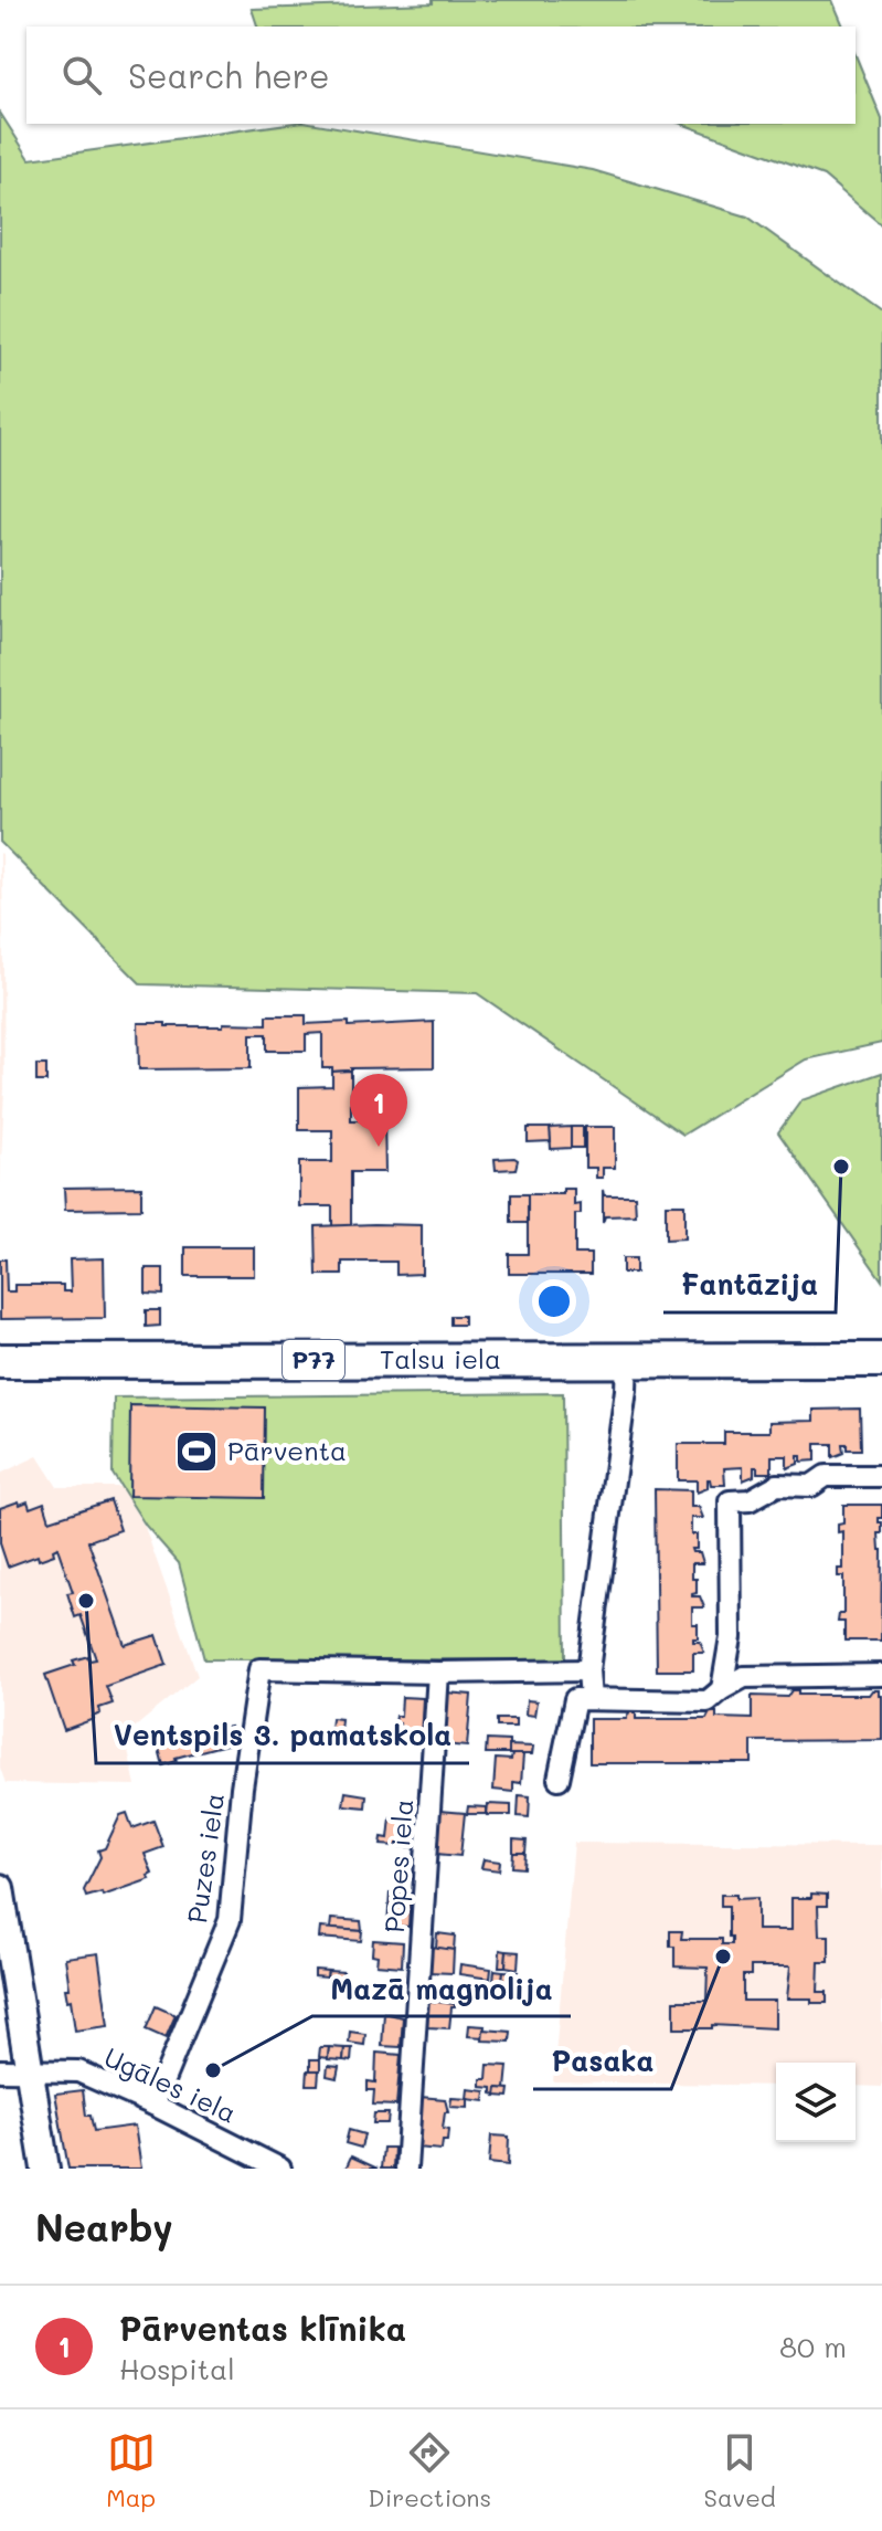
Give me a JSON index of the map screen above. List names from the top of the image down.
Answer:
{
  "streets": {
    "main road": ["P77", "Talsu iela"],
    "street": ["Puzes iela", "Popes iela", "Ugāles iela"]
  },
  "crossings": [
    ["Puzes iela", "Popes iela"],
    ["Puzes iela", "Ugāles iela"]
  ],
  "places": {
    "other": [
      "Fantāzija",
      "Ventspils 3. pamatskola",
      "Pasaka",
      "Mazā magnolija"
    ],
    "sports": ["Pārventa"]
  },
  "page": {
    "search": "Search here",
    "pins": "1",
    "heading": "Nearby",
    "list": [
      {
        "mark": "1",
        "name": "Pārventas klīnika",
        "note": "Hospital",
        "value": "80 m"
      }
    ],
    "nav": ["Map", "Directions", "Saved"]
  }
}
